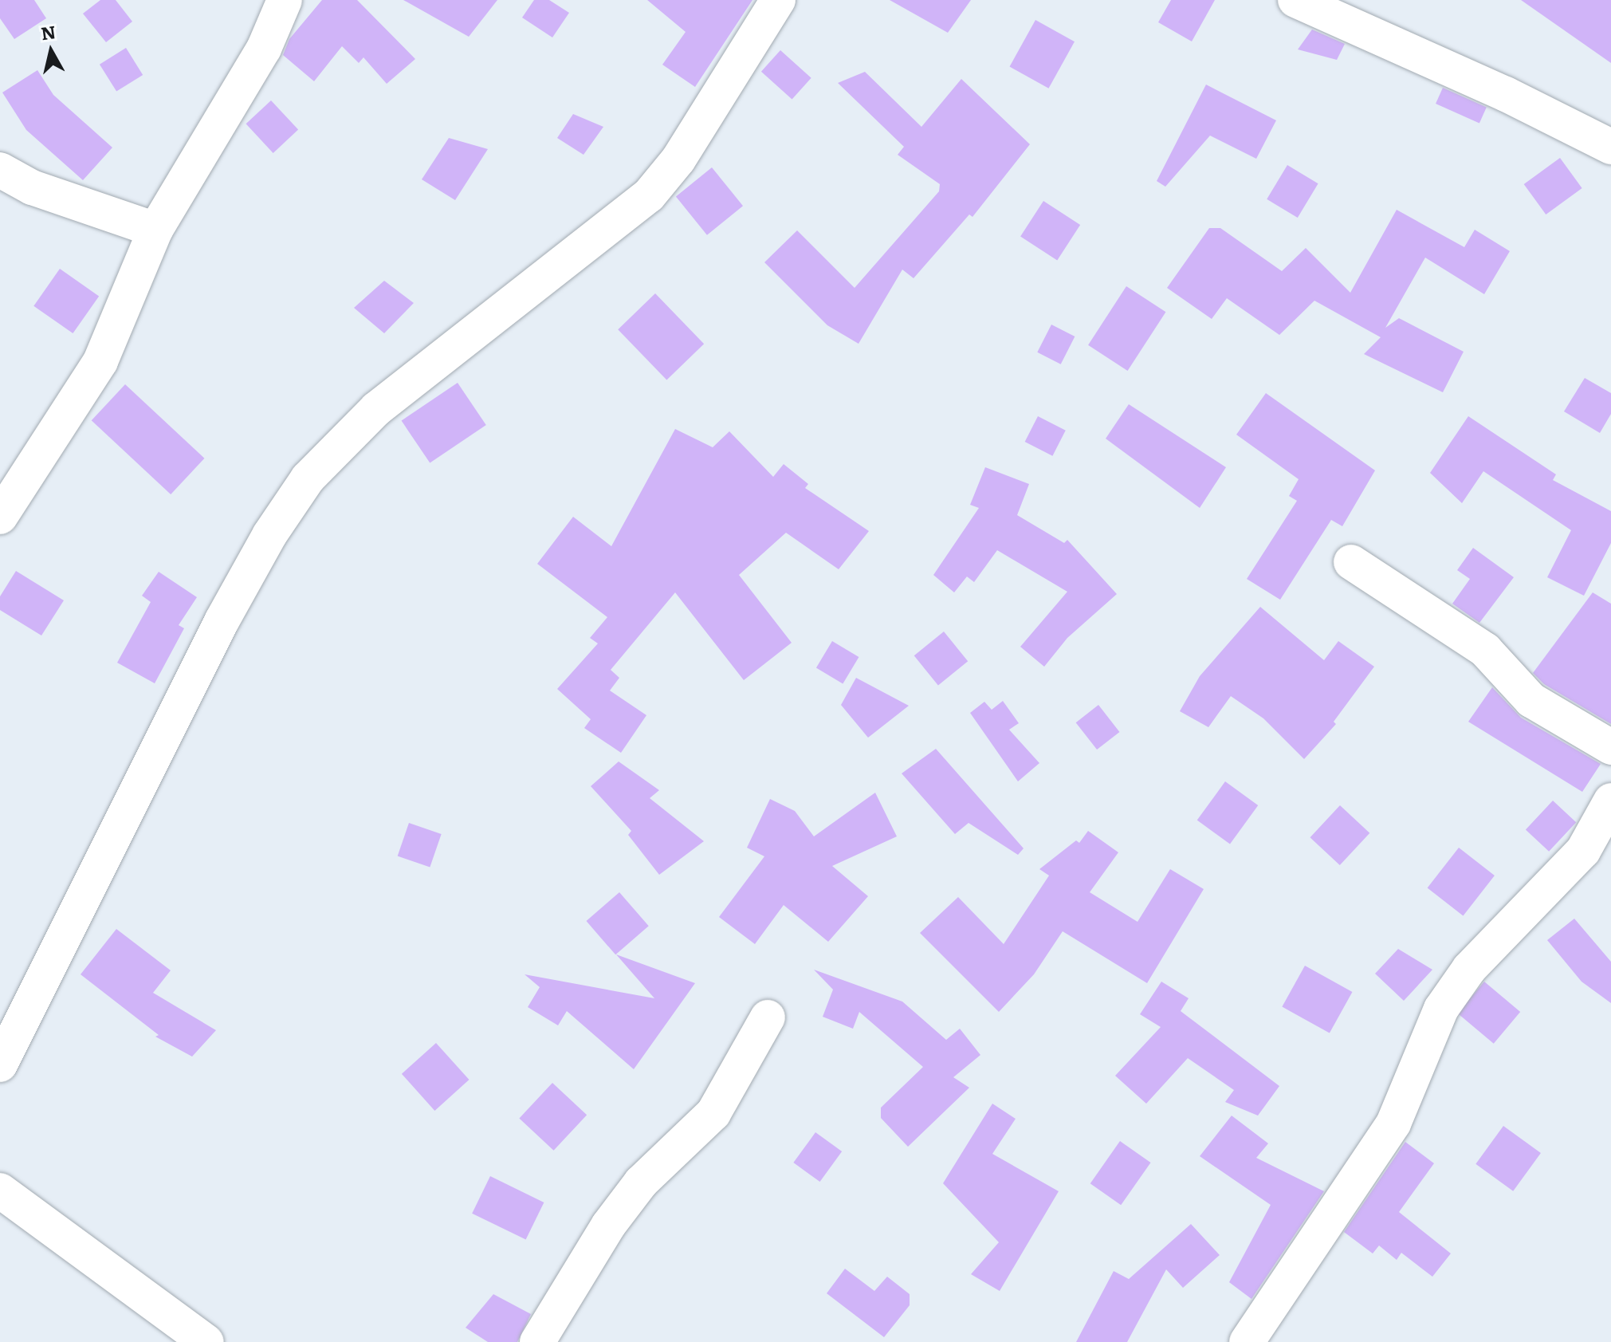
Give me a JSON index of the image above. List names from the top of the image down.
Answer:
{
  "north": "top"
}
